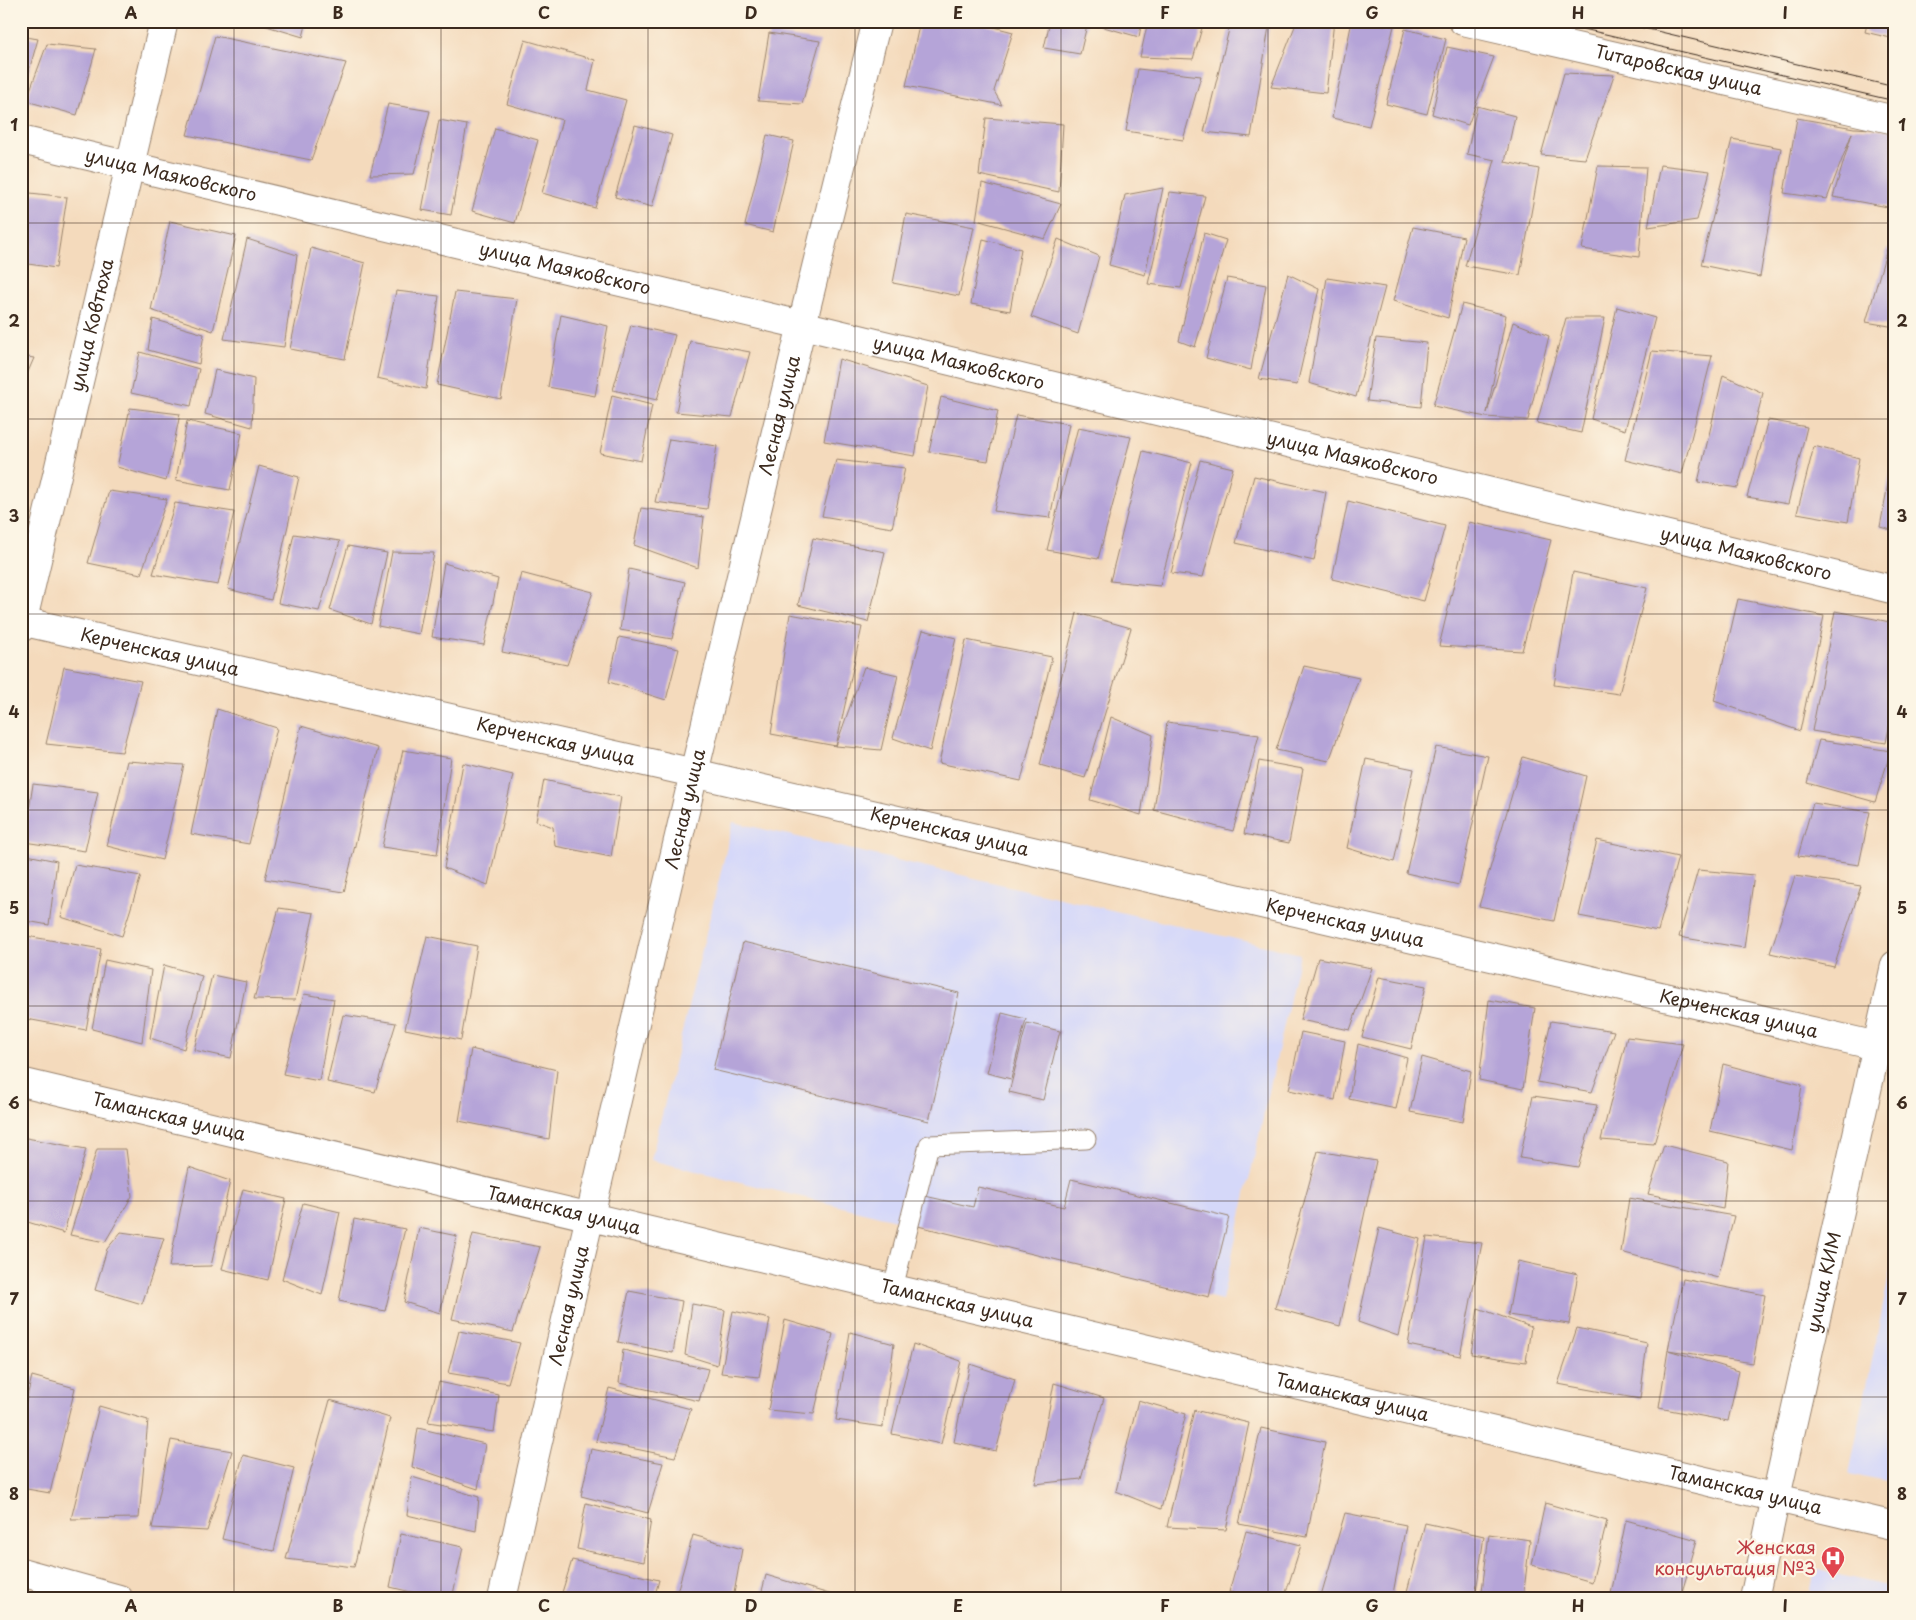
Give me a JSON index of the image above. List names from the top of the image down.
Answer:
{
  "streets": {
    "street": [
      "Титаровская улица",
      "улица Маяковского",
      "улица Ковтюха",
      "Лесная улица",
      "Керченская улица",
      "Таманская улица",
      "улица КИМ"
    ]
  },
  "crossings": [
    ["улица Маяковского", "улица Ковтюха"],
    ["улица Маяковского", "Лесная улица"],
    ["улица Ковтюха", "Керченская улица"],
    ["Лесная улица", "Керченская улица"],
    ["Лесная улица", "Таманская улица"],
    ["Керченская улица", "улица КИМ"],
    ["Таманская улица", "улица КИМ"]
  ],
  "places": {
    "hospital": ["Женская консультация №3"]
  },
  "grid": {
    "columns": [
      "A",
      "B",
      "C",
      "D",
      "E",
      "F",
      "G",
      "H",
      "I"
    ],
    "rows": [
      "1",
      "2",
      "3",
      "4",
      "5",
      "6",
      "7",
      "8"
    ]
  }
}
